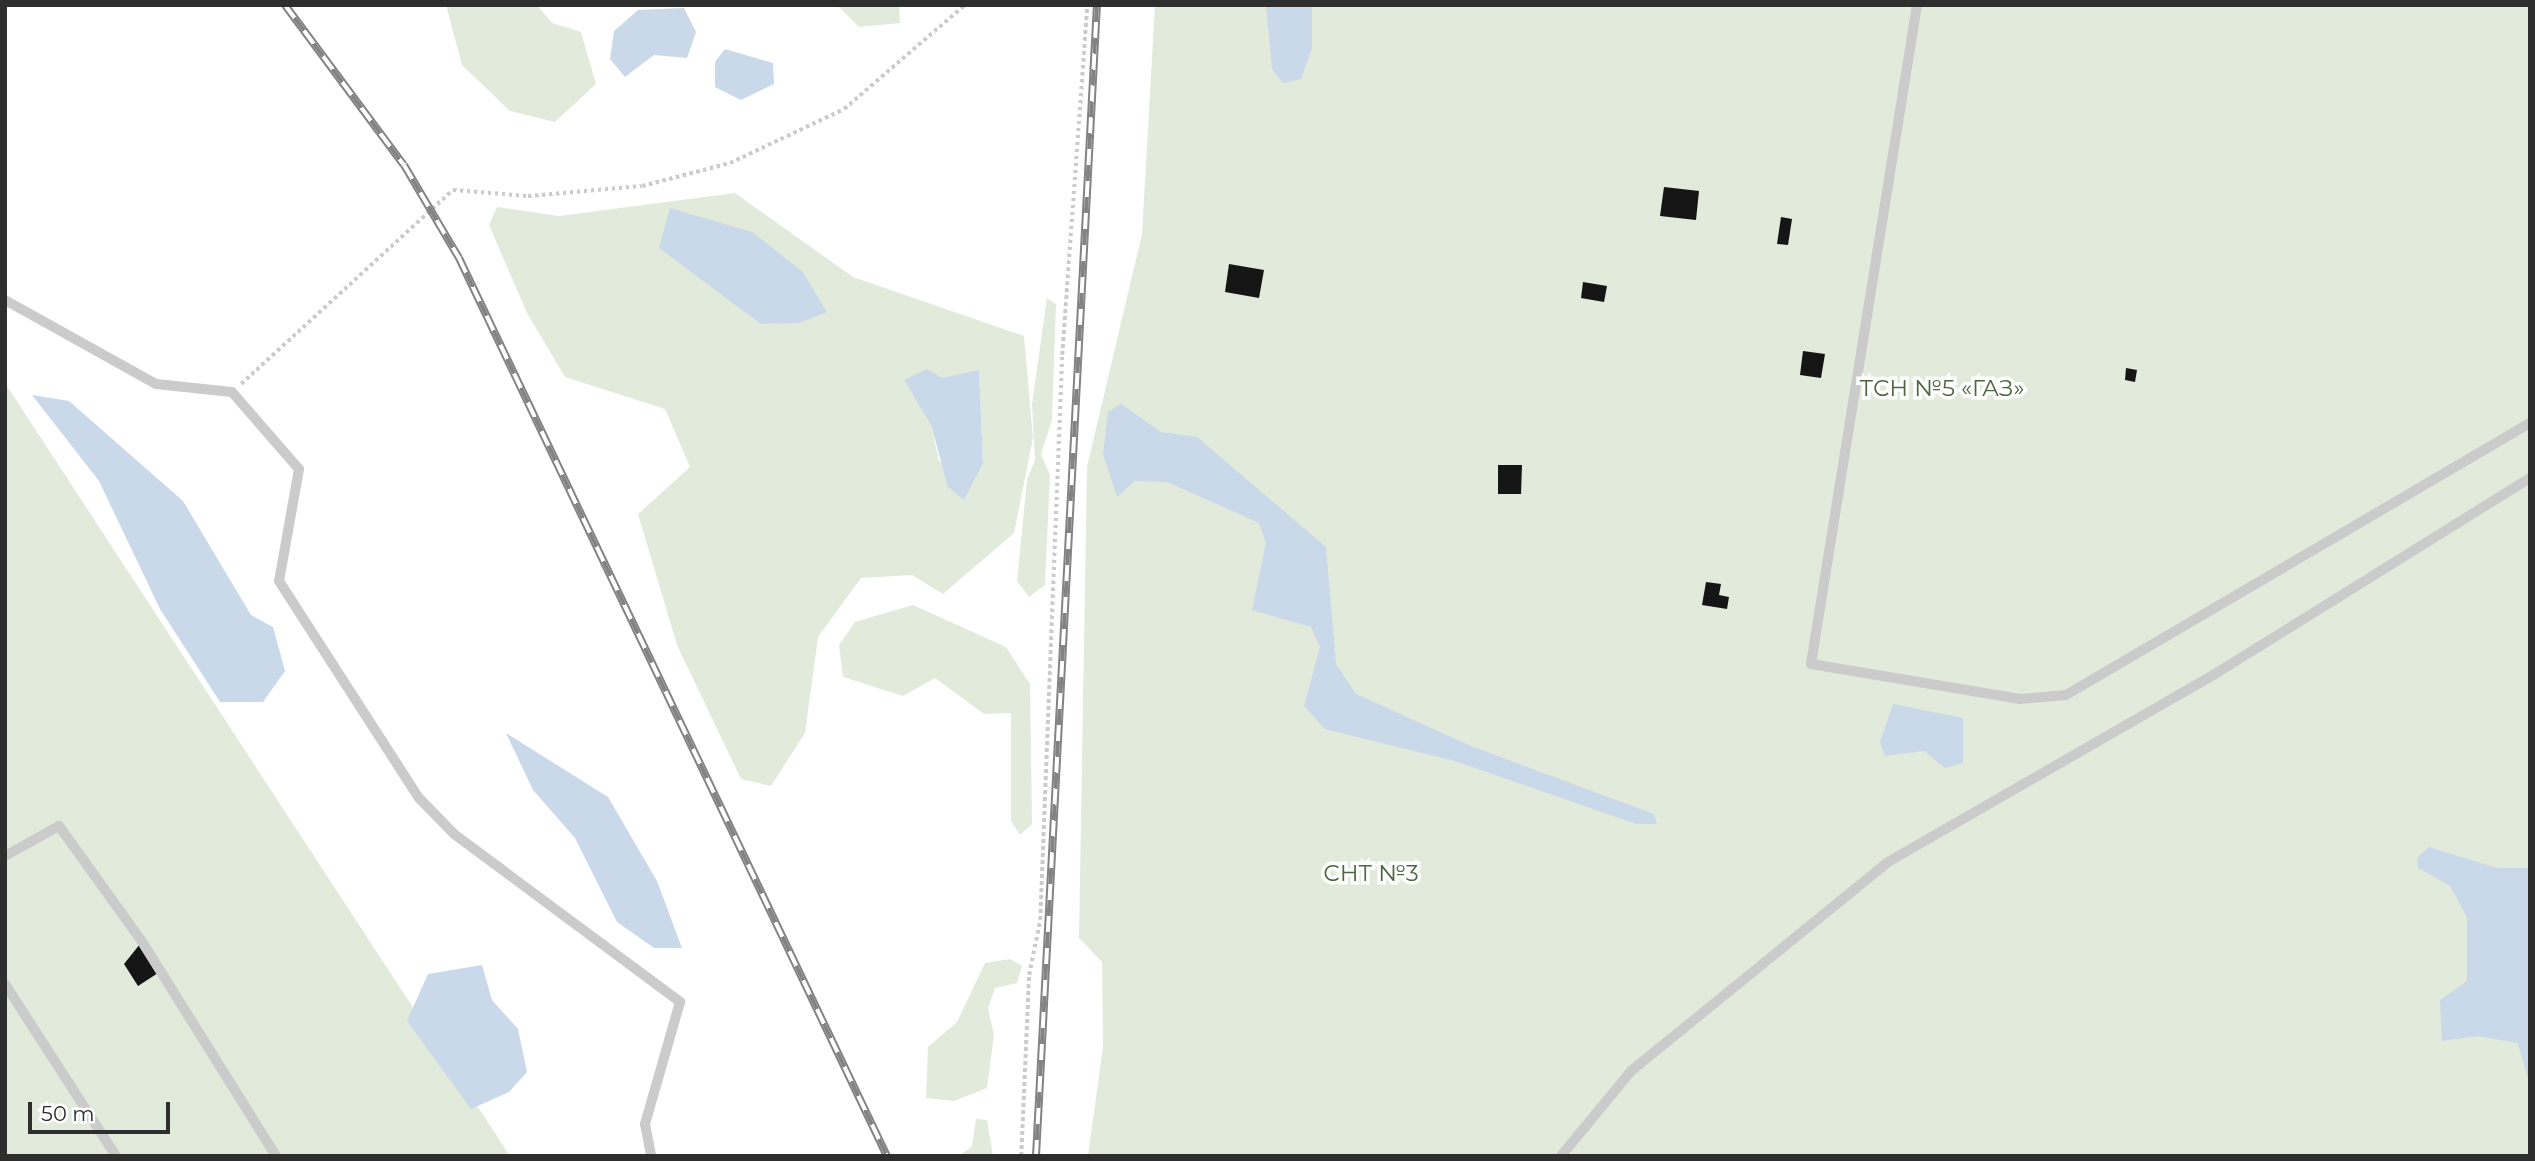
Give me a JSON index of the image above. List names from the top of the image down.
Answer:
{
  "parks": ["ТСН №5 «ГАЗ»", "СНТ №3"],
  "scale_bar": "50 m"
}
